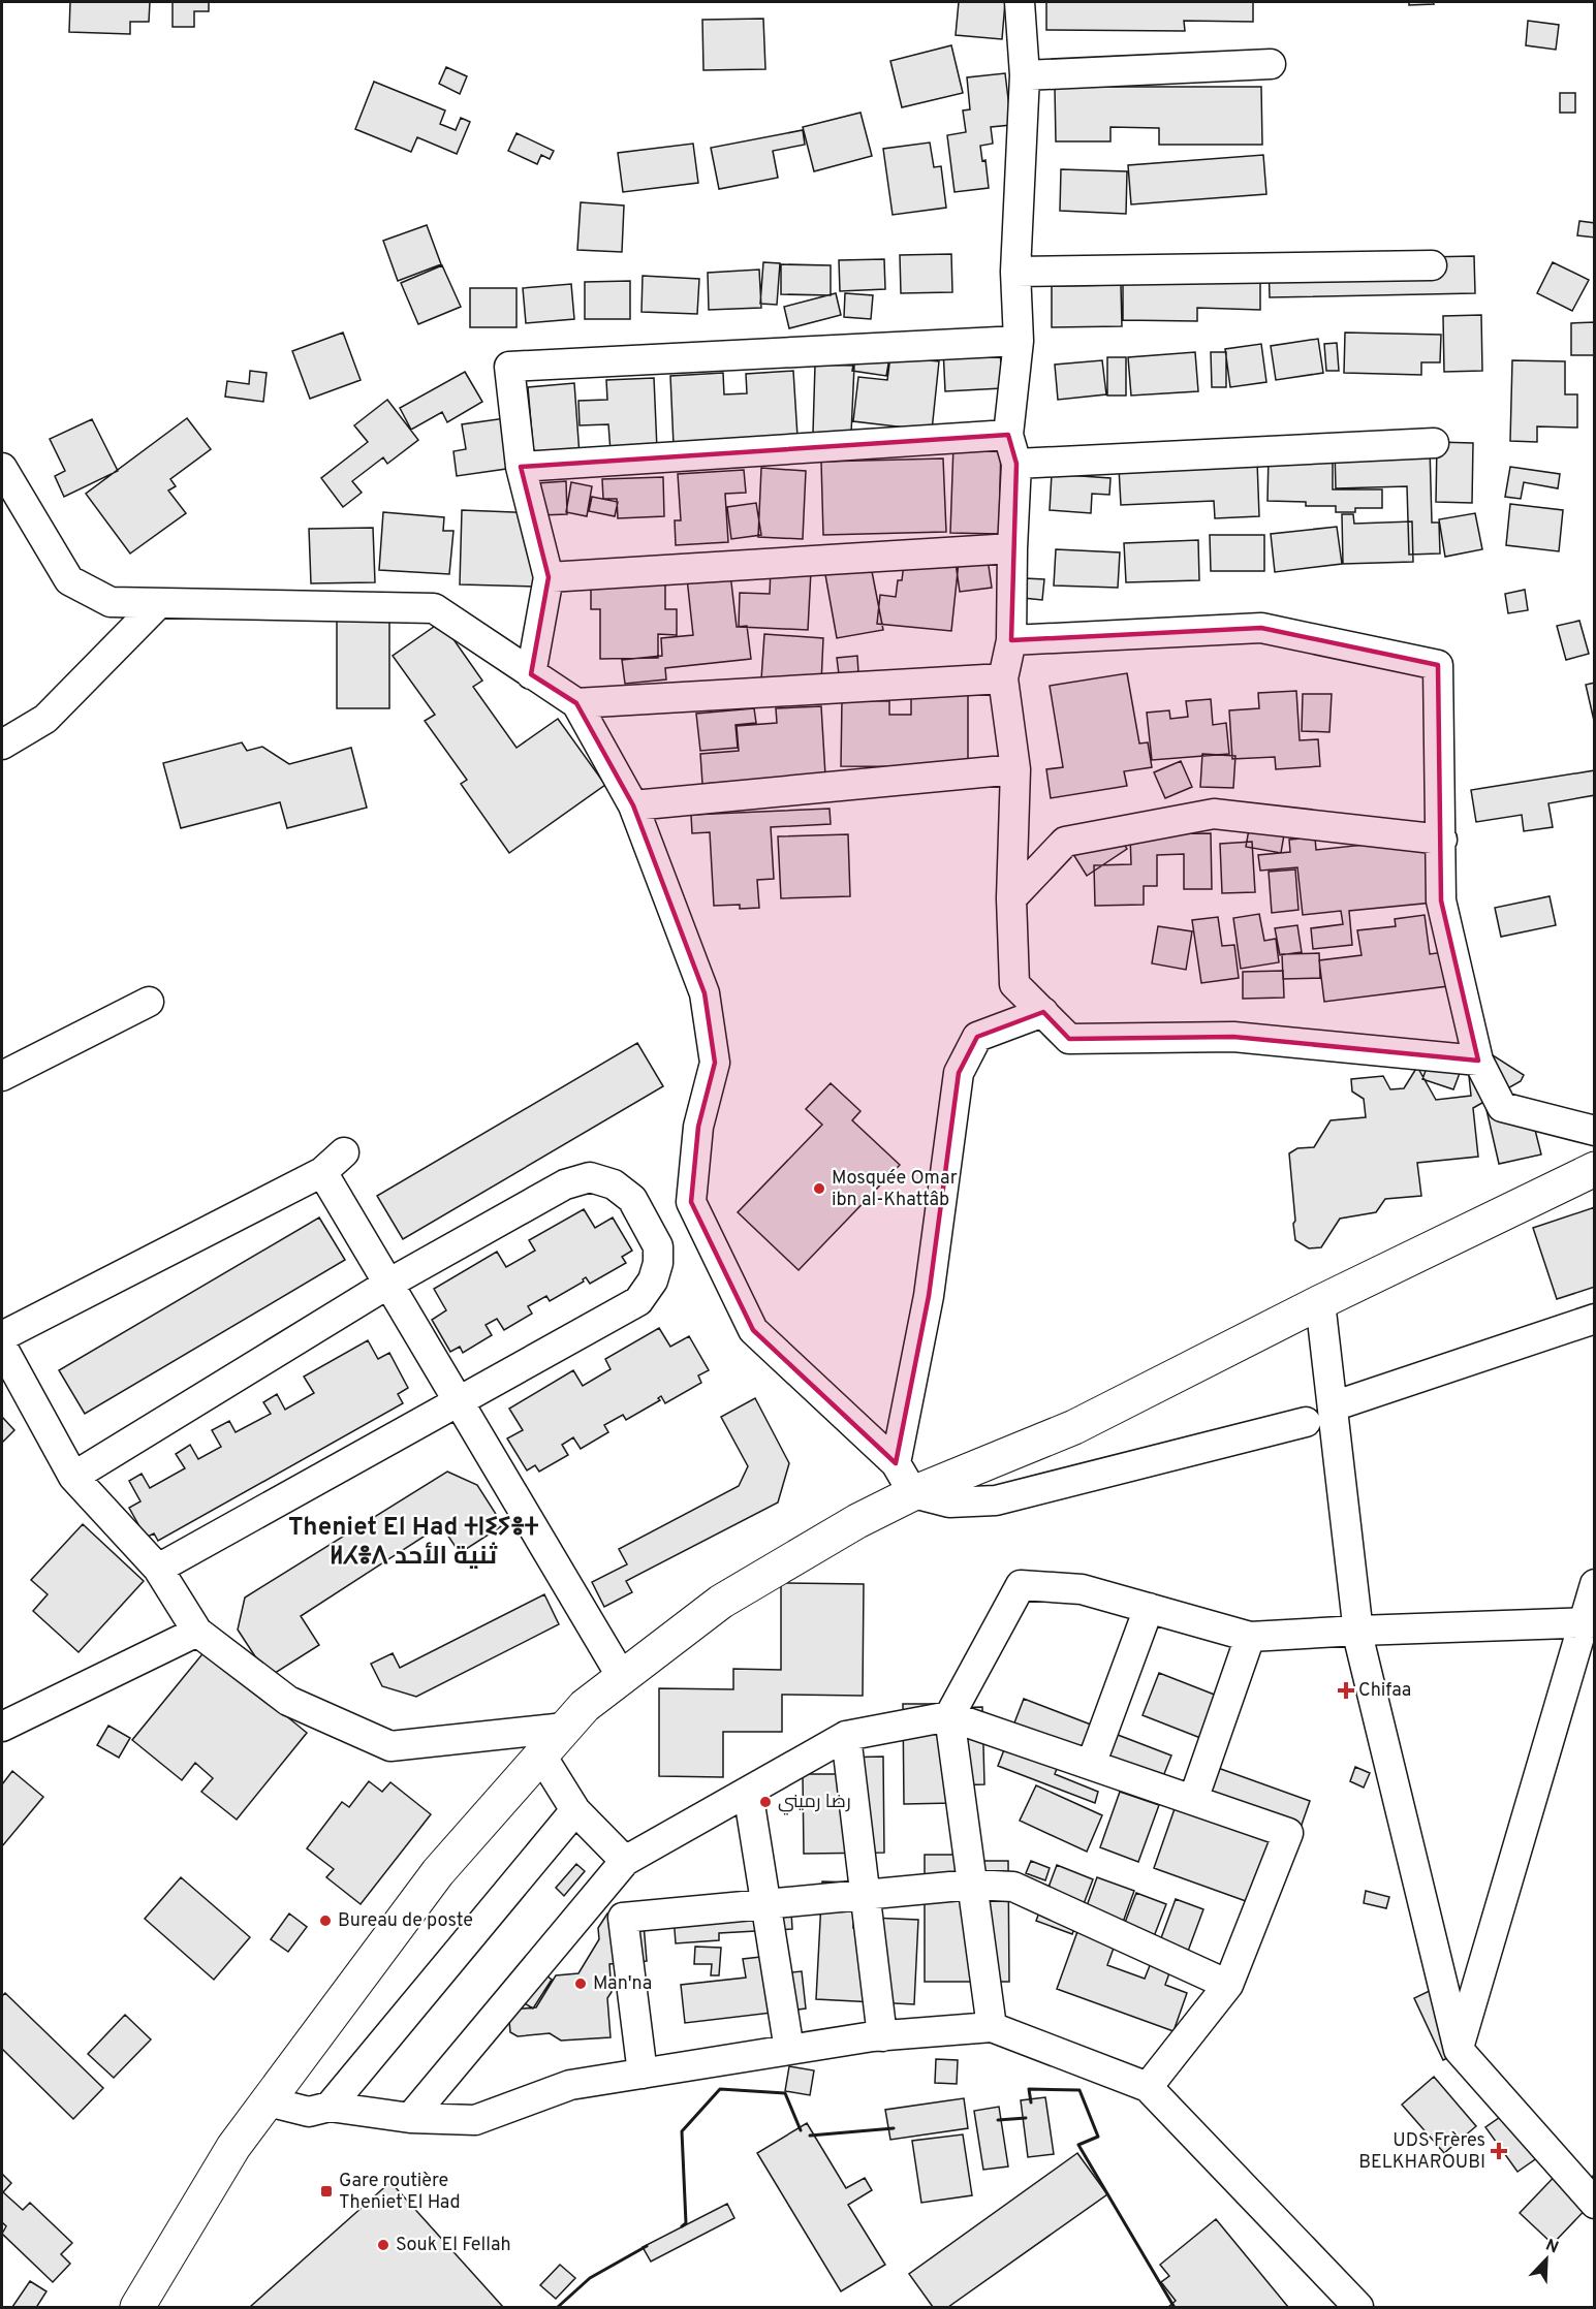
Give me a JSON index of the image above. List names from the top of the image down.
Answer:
{
  "districts": ["Theniet El Had ⵜⵏⵉⵢⴻⵜ ⵍⵃⴻⴷ ثنية الأحد"],
  "places": {
    "other": [
      "Mosquée Omar ibn al-Khattâb",
      "رضا رميني",
      "Bureau de poste",
      "Man'na",
      "Souk El Fellah"
    ],
    "health": ["Chifaa", "UDS Frères BELKHAROUBI"],
    "transit": ["Gare routière Theniet El Had"]
  },
  "north": "top right"
}
